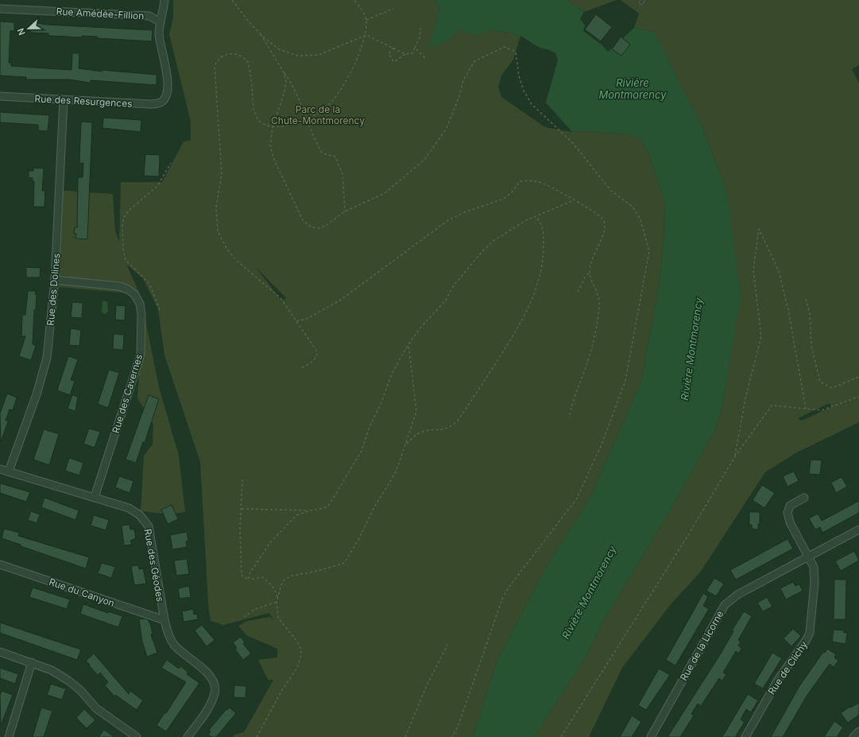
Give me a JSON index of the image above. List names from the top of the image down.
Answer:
{
  "streets": {
    "street": [
      "Rue Amédée-Fillion",
      "Rue des Resurgences",
      "Rue des Dolines",
      "Rue des Cavernes",
      "Rue des Géodes",
      "Rue du Canyon",
      "Rue de la Licorne",
      "Rue de Clichy"
    ]
  },
  "crossings": [
    ["Rue Amédée-Fillion", "Rue des Resurgences"],
    ["Rue des Resurgences", "Rue des Dolines"],
    ["Rue des Dolines", "Rue des Cavernes"],
    ["Rue des Dolines", "Rue des Géodes"],
    ["Rue des Cavernes", "Rue des Géodes"],
    ["Rue des Géodes", "Rue du Canyon"],
    ["Rue de la Licorne", "Rue de Clichy"]
  ],
  "water": ["Rivière Montmorency"],
  "parks": ["Parc de la Chute-Montmorency"],
  "north": "left"
}
